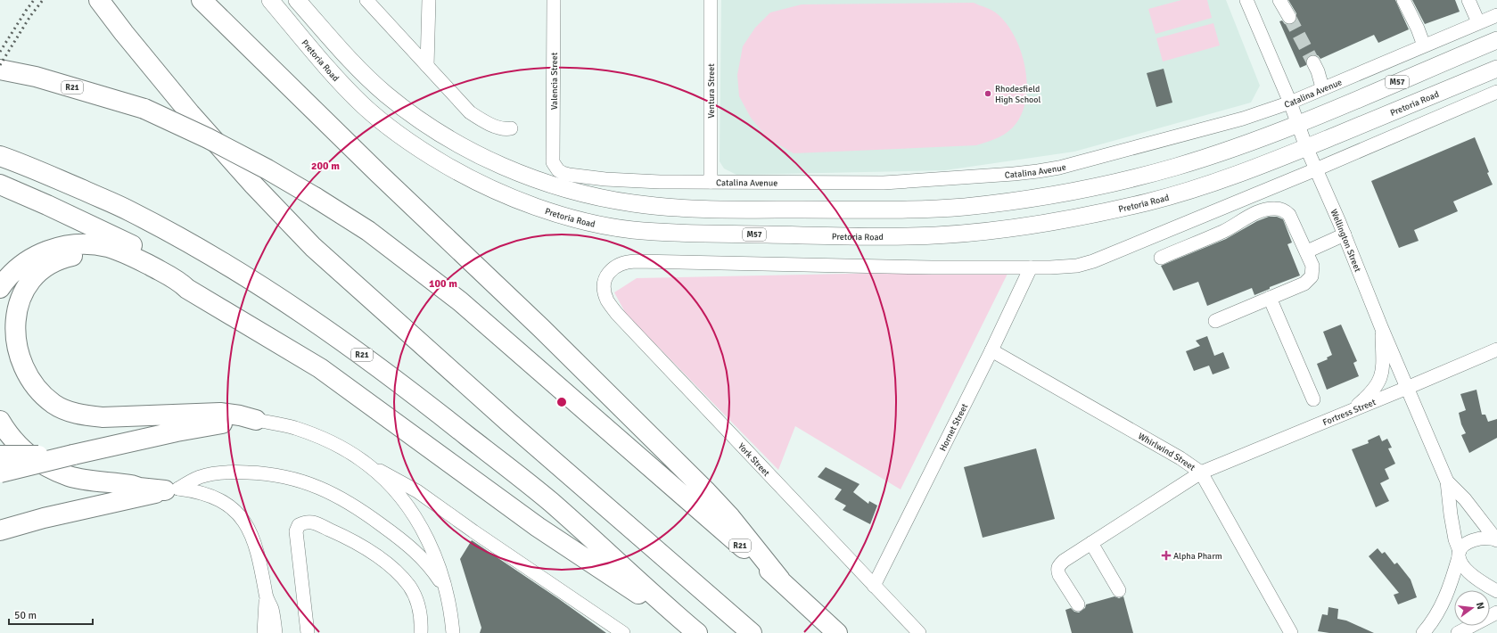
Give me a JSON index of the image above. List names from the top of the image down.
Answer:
{
  "streets": {
    "highway": ["R21"],
    "main road": ["Pretoria Road", "M57"],
    "street": [
      "Valencia Street",
      "Ventura Street",
      "Catalina Avenue",
      "Wellington Street",
      "Fortress Street",
      "Hornet Street",
      "Whirlwind Street",
      "York Street"
    ]
  },
  "crossings": [
    ["Pretoria Road", "Wellington Street"],
    ["Valencia Street", "Catalina Avenue"],
    ["M57", "Wellington Street"],
    ["Ventura Street", "Catalina Avenue"],
    ["Catalina Avenue", "Wellington Street"],
    ["Wellington Street", "Fortress Street"],
    ["Fortress Street", "Whirlwind Street"],
    ["Hornet Street", "Whirlwind Street"],
    ["Hornet Street", "York Street"]
  ],
  "places": {
    "other": ["Rhodesfield High School"],
    "health": ["Alpha Pharm"]
  },
  "scale_bar": "50 m",
  "north": "right",
  "rings": ["200 m", "100 m"]
}
